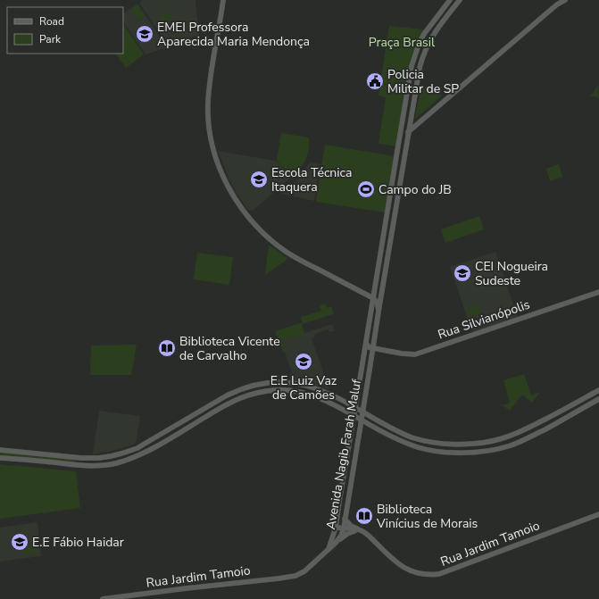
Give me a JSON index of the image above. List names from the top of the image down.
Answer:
{
  "streets": {
    "main road": ["Rua Silvianópolis", "Avenida Nagib Farah Maluf", "Rua Jardim Tamoio"]
  },
  "crossings": [
    ["Rua Silvianópolis", "Avenida Nagib Farah Maluf"],
    ["Avenida Nagib Farah Maluf", "Rua Jardim Tamoio"]
  ],
  "parks": ["Praça Brasil"],
  "places": {
    "school or university": [
      "EMEI Professora Aparecida Maria Mendonça",
      "Escola Técnica Itaquera",
      "CEI Nogueira Sudeste",
      "E.E Luiz Vaz de Camões",
      "E.E Fábio Haidar"
    ],
    "public building": ["Policia Militar de SP"],
    "sports": ["Campo do JB"],
    "library": ["Biblioteca Vicente de Carvalho", "Biblioteca Vinícius de Morais"]
  },
  "legend": ["Road", "Park"]
}
